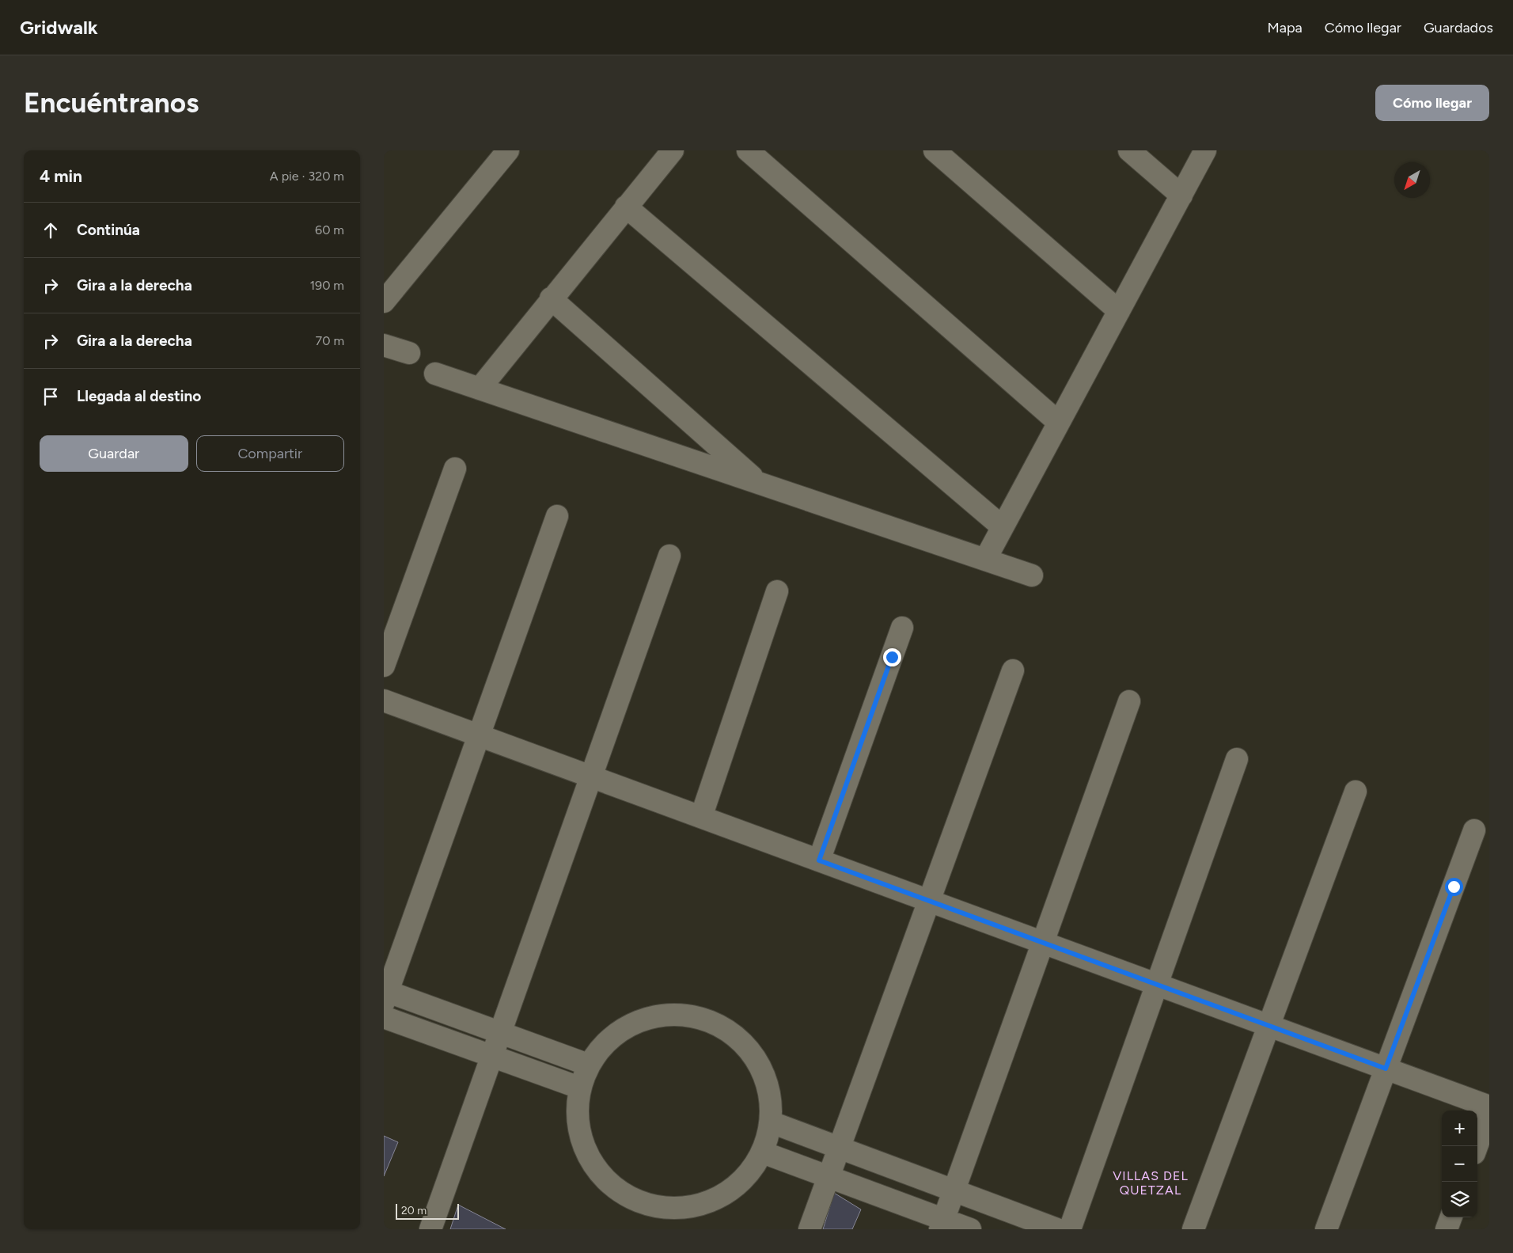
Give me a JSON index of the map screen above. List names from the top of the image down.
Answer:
{
  "districts": ["VILLAS DEL QUETZAL"],
  "scale_bar": "20 m",
  "north": "bottom left",
  "page": {
    "header": "Gridwalk",
    "nav": ["Mapa", "Cómo llegar", "Guardados"],
    "buttons": [
      "Cómo llegar",
      ["Guardar", "Compartir"]
    ],
    "title": "Encuéntranos",
    "heading": ["4 min", "A pie · 320 m"],
    "list": [
      ["Continúa", "60 m"],
      ["Gira a la derecha", "190 m"],
      ["Gira a la derecha", "70 m"],
      "Llegada al destino"
    ],
    "map_buttons": ["+", "−"],
    "scale": "20 m"
  }
}
